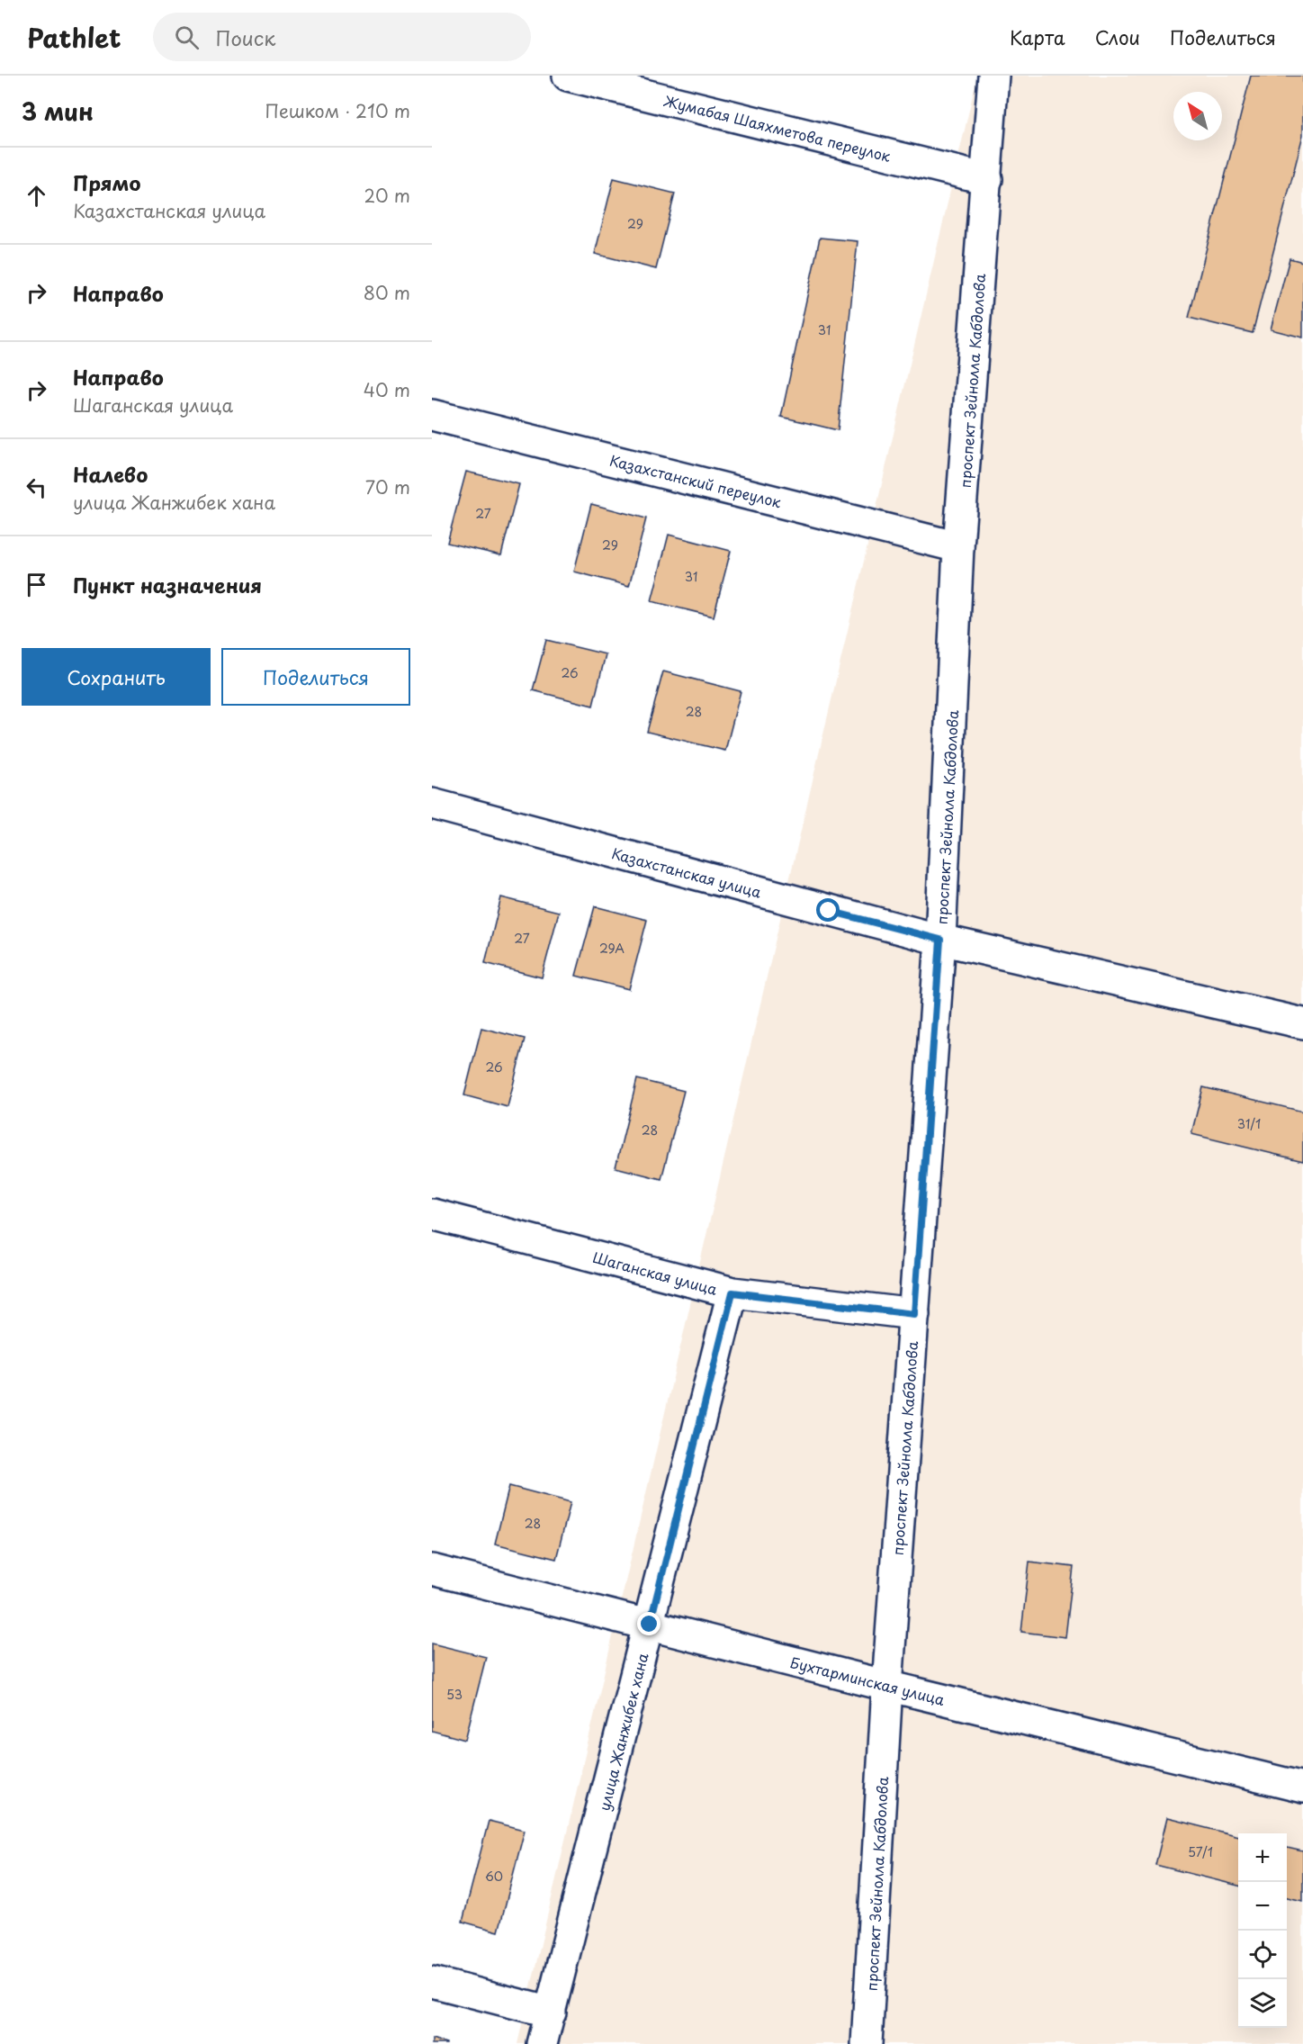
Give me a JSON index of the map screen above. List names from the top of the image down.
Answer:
{
  "streets": {
    "street": [
      "Жумабая Шаяхметова переулок",
      "проспект Зейнолла Кабдолова",
      "Казахстанский переулок",
      "Казахстанская улица",
      "Шаганская улица",
      "Бухтарминская улица",
      "улица Жанжибек хана"
    ]
  },
  "crossings": [
    ["Жумабая Шаяхметова переулок", "проспект Зейнолла Кабдолова"],
    ["проспект Зейнолла Кабдолова", "Казахстанский переулок"],
    ["проспект Зейнолла Кабдолова", "Казахстанская улица"],
    ["проспект Зейнолла Кабдолова", "Шаганская улица"],
    ["проспект Зейнолла Кабдолова", "Бухтарминская улица"],
    ["Шаганская улица", "улица Жанжибек хана"],
    ["Бухтарминская улица", "улица Жанжибек хана"]
  ],
  "house_numbers": [
    "29",
    "31",
    "27",
    "29",
    "31",
    "26",
    "28",
    "27",
    "29А",
    "26",
    "31/1",
    "28",
    "28",
    "53",
    "57/1",
    "60"
  ],
  "north": "top left",
  "page": {
    "header": "Pathlet",
    "search": "Поиск",
    "nav": ["Карта", "Слои", "Поделиться"],
    "heading": ["3 мин", "Пешком · 210 m"],
    "list": [
      ["Прямо", "Казахстанская улица", "20 m"],
      ["Направо", "80 m"],
      ["Направо", "Шаганская улица", "40 m"],
      ["Налево", "улица Жанжибек хана", "70 m"],
      "Пункт назначения"
    ],
    "buttons": ["Сохранить", "Поделиться"],
    "map_buttons": ["+", "−"]
  }
}
